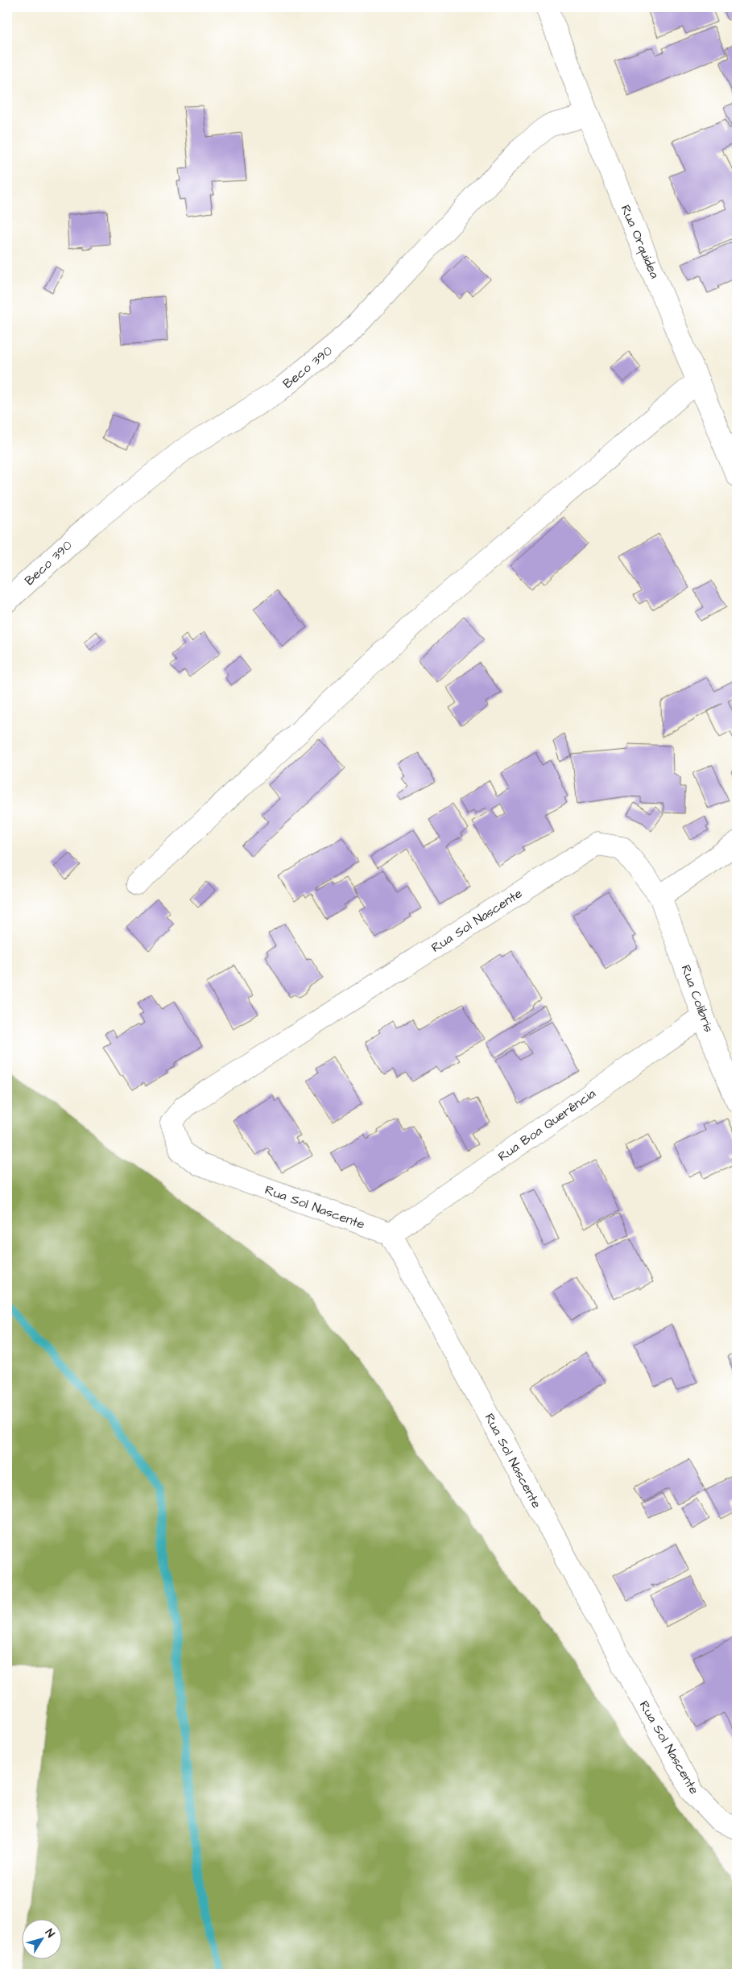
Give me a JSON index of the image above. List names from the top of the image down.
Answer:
{
  "streets": {
    "street": [
      "Rua Orquídea",
      "Beco 390",
      "Rua Sol Nascente",
      "Rua Colibris",
      "Rua Boa Querência"
    ]
  },
  "crossings": [
    ["Rua Orquídea", "Beco 390"],
    ["Rua Sol Nascente", "Rua Colibris"],
    ["Rua Sol Nascente", "Rua Boa Querência"],
    ["Rua Colibris", "Rua Boa Querência"]
  ],
  "north": "top right"
}
